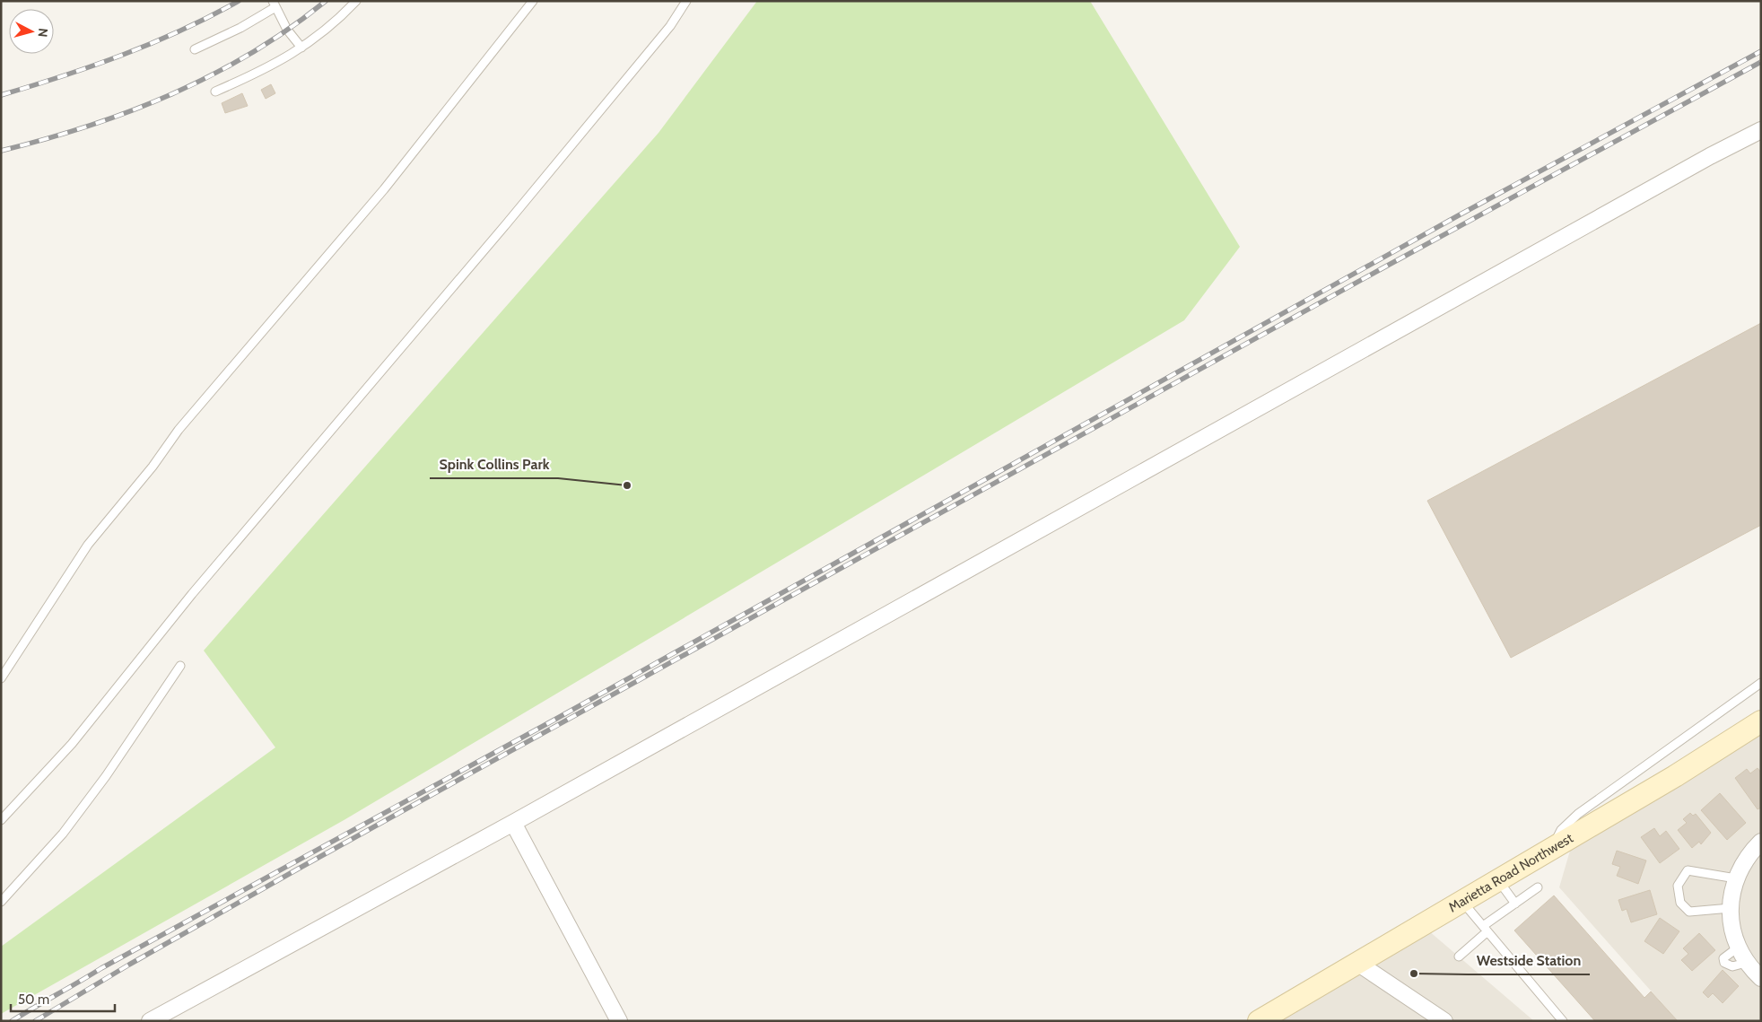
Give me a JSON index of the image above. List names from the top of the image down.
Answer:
{
  "streets": {
    "main road": ["Marietta Road Northwest"]
  },
  "places": ["Spink Collins Park", "Westside Station"],
  "scale_bar": "50 m",
  "north": "right"
}
